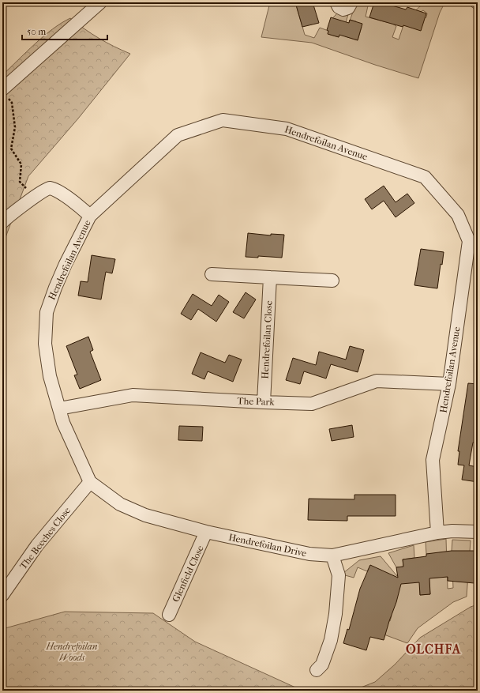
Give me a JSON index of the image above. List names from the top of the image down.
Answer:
{
  "streets": {
    "street": [
      "Hendrefoilan Avenue",
      "Hendrefoilan Close",
      "The Park",
      "The Beeches Close",
      "Hendrefoilan Drive",
      "Glenfield Close"
    ]
  },
  "crossings": [
    ["Hendrefoilan Avenue", "The Park"],
    ["Hendrefoilan Avenue", "The Beeches Close"],
    ["Hendrefoilan Avenue", "Hendrefoilan Drive"],
    ["Hendrefoilan Close", "The Park"],
    ["The Beeches Close", "Hendrefoilan Drive"],
    ["Hendrefoilan Drive", "Glenfield Close"]
  ],
  "districts": ["OLCHFA"],
  "parks": ["Hendrefoilan Woods"],
  "scale_bar": "50 m"
}
